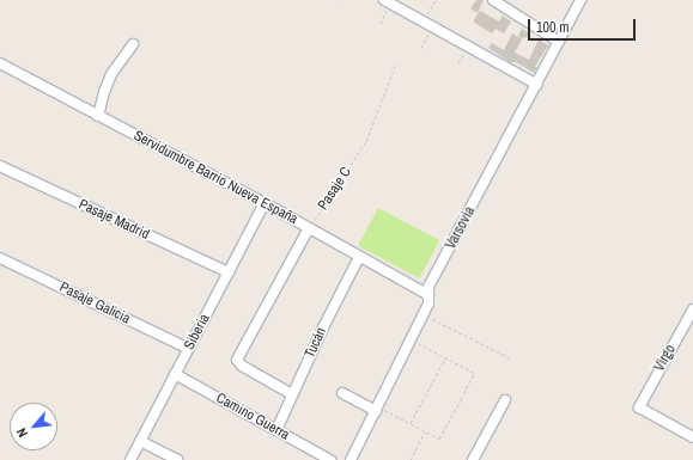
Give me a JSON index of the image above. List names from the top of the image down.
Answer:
{
  "streets": {
    "street": [
      "Servidumbre Barrio Nueva España",
      "Pasaje Madrid",
      "Varsovia",
      "Pasaje Galicia",
      "Siberia",
      "Tucán",
      "Virgo",
      "Camino Guerra"
    ],
    "path": ["Pasaje C"]
  },
  "crossings": [
    ["Servidumbre Barrio Nueva España", "Pasaje C"],
    ["Servidumbre Barrio Nueva España", "Varsovia"],
    ["Servidumbre Barrio Nueva España", "Siberia"],
    ["Servidumbre Barrio Nueva España", "Tucán"],
    ["Pasaje Madrid", "Siberia"],
    ["Pasaje Galicia", "Siberia"],
    ["Siberia", "Camino Guerra"],
    ["Tucán", "Camino Guerra"]
  ],
  "scale_bar": "100 m",
  "north": "bottom left"
}
